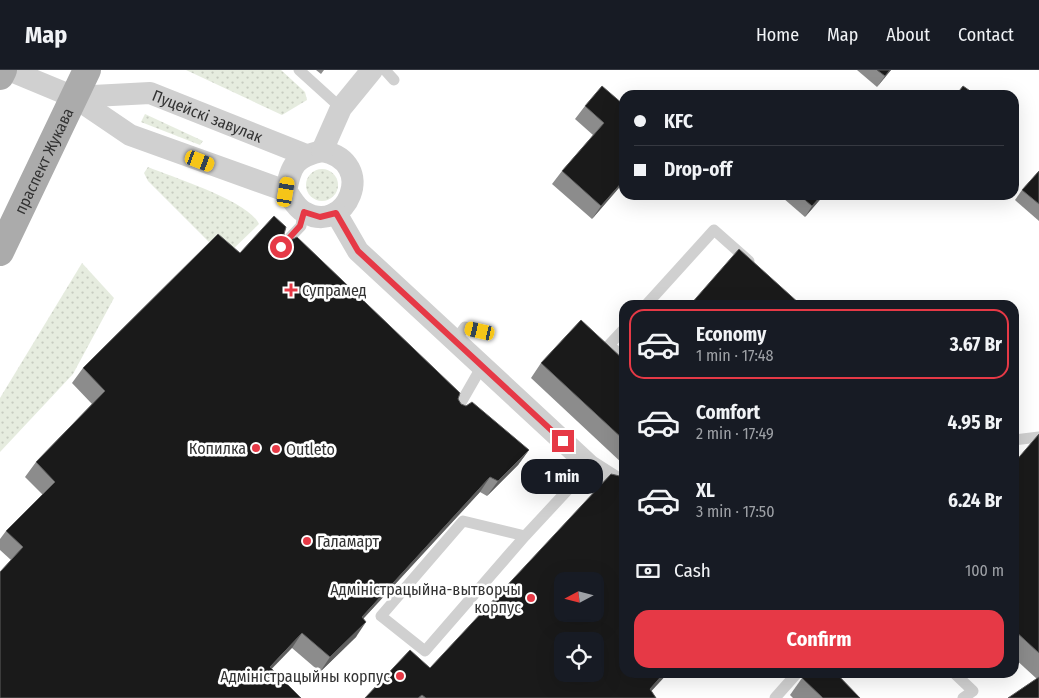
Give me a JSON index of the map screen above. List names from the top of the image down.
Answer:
{
  "streets": {
    "main road": ["праспект Жукава"],
    "street": ["Пуцейскі завулак"]
  },
  "crossings": [
    ["Пуцейскі завулак", "праспект Жукава"]
  ],
  "places": {
    "health": ["Супрамед"],
    "other": [
      "Копилка",
      "Outleto",
      "Галамарт",
      "Адміністрацыйна-вытворчы корпус",
      "Адміністрацыйны корпус"
    ]
  },
  "north": "left",
  "page": {
    "header": "Map",
    "nav": [
      "Home",
      "Map",
      "About",
      "Contact"
    ],
    "banner": ["KFC", "Drop-off"],
    "list": [
      {
        "name": "Economy",
        "note": "1 min · 17:48",
        "value": "3.67 Br"
      },
      {
        "name": "Comfort",
        "note": "2 min · 17:49",
        "value": "4.95 Br"
      },
      {
        "name": "XL",
        "note": "3 min · 17:50",
        "value": "6.24 Br"
      }
    ],
    "bubble": "1 min",
    "pay": ["Cash", "100 m"],
    "buttons": "Confirm"
  }
}
